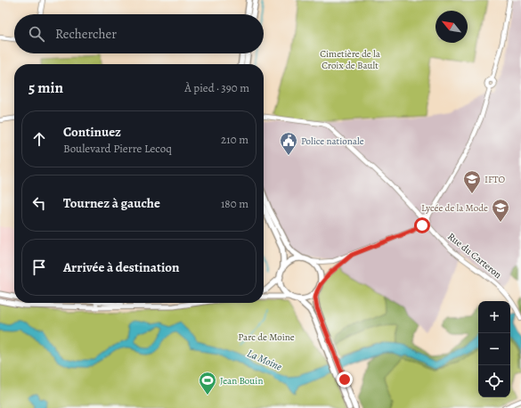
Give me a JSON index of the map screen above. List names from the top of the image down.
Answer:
{
  "streets": {
    "street": ["Rue du Carteron"]
  },
  "water": ["La Moine"],
  "parks": ["Cimetière de la Croix de Bault", "Parc de Moine"],
  "places": {
    "public building": ["Police nationale"],
    "school or university": ["IFTO", "Lycée de la Mode"],
    "sports": ["Jean Bouin"]
  },
  "north": "top left",
  "page": {
    "search": "Rechercher",
    "heading": ["5 min", "À pied · 390 m"],
    "list": [
      ["Continuez", "Boulevard Pierre Lecoq", "210 m"],
      ["Tournez à gauche", "180 m"],
      "Arrivée à destination"
    ],
    "map_buttons": ["+", "−"]
  }
}
